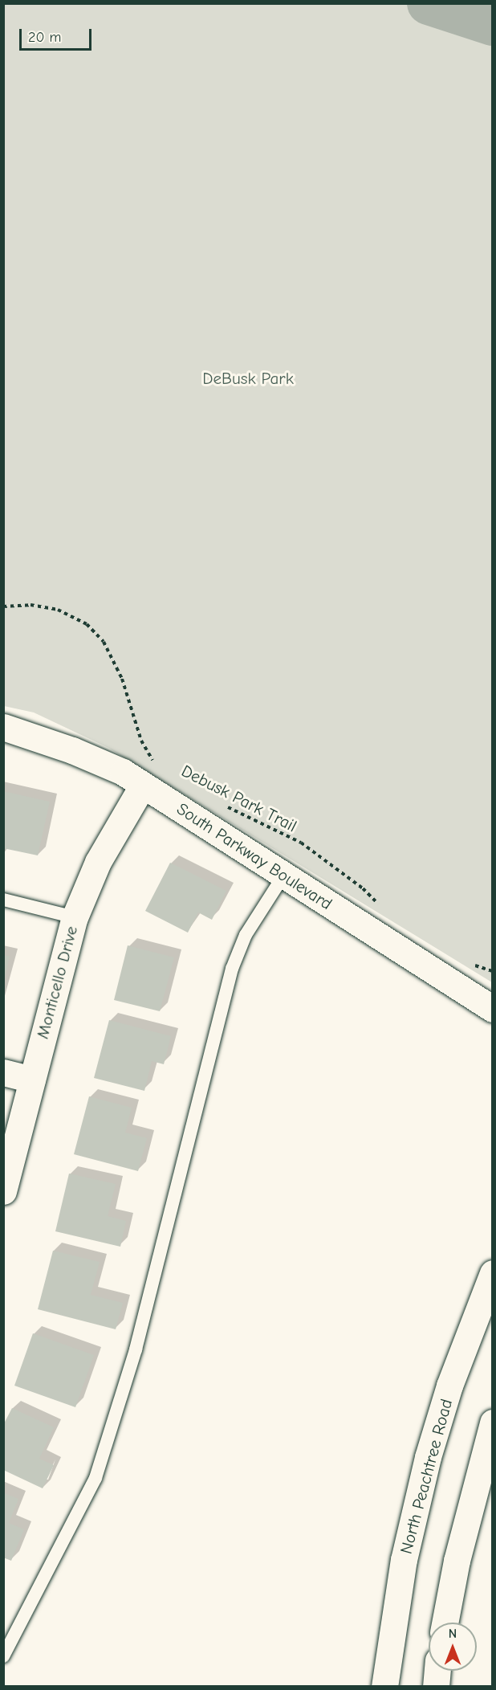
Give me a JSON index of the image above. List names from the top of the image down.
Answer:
{
  "streets": {
    "street": ["South Parkway Boulevard", "Monticello Drive", "North Peachtree Road"],
    "path": ["Debusk Park Trail"]
  },
  "crossings": [
    ["South Parkway Boulevard", "Monticello Drive"]
  ],
  "parks": ["DeBusk Park"],
  "scale_bar": "20 m",
  "north": "top"
}
